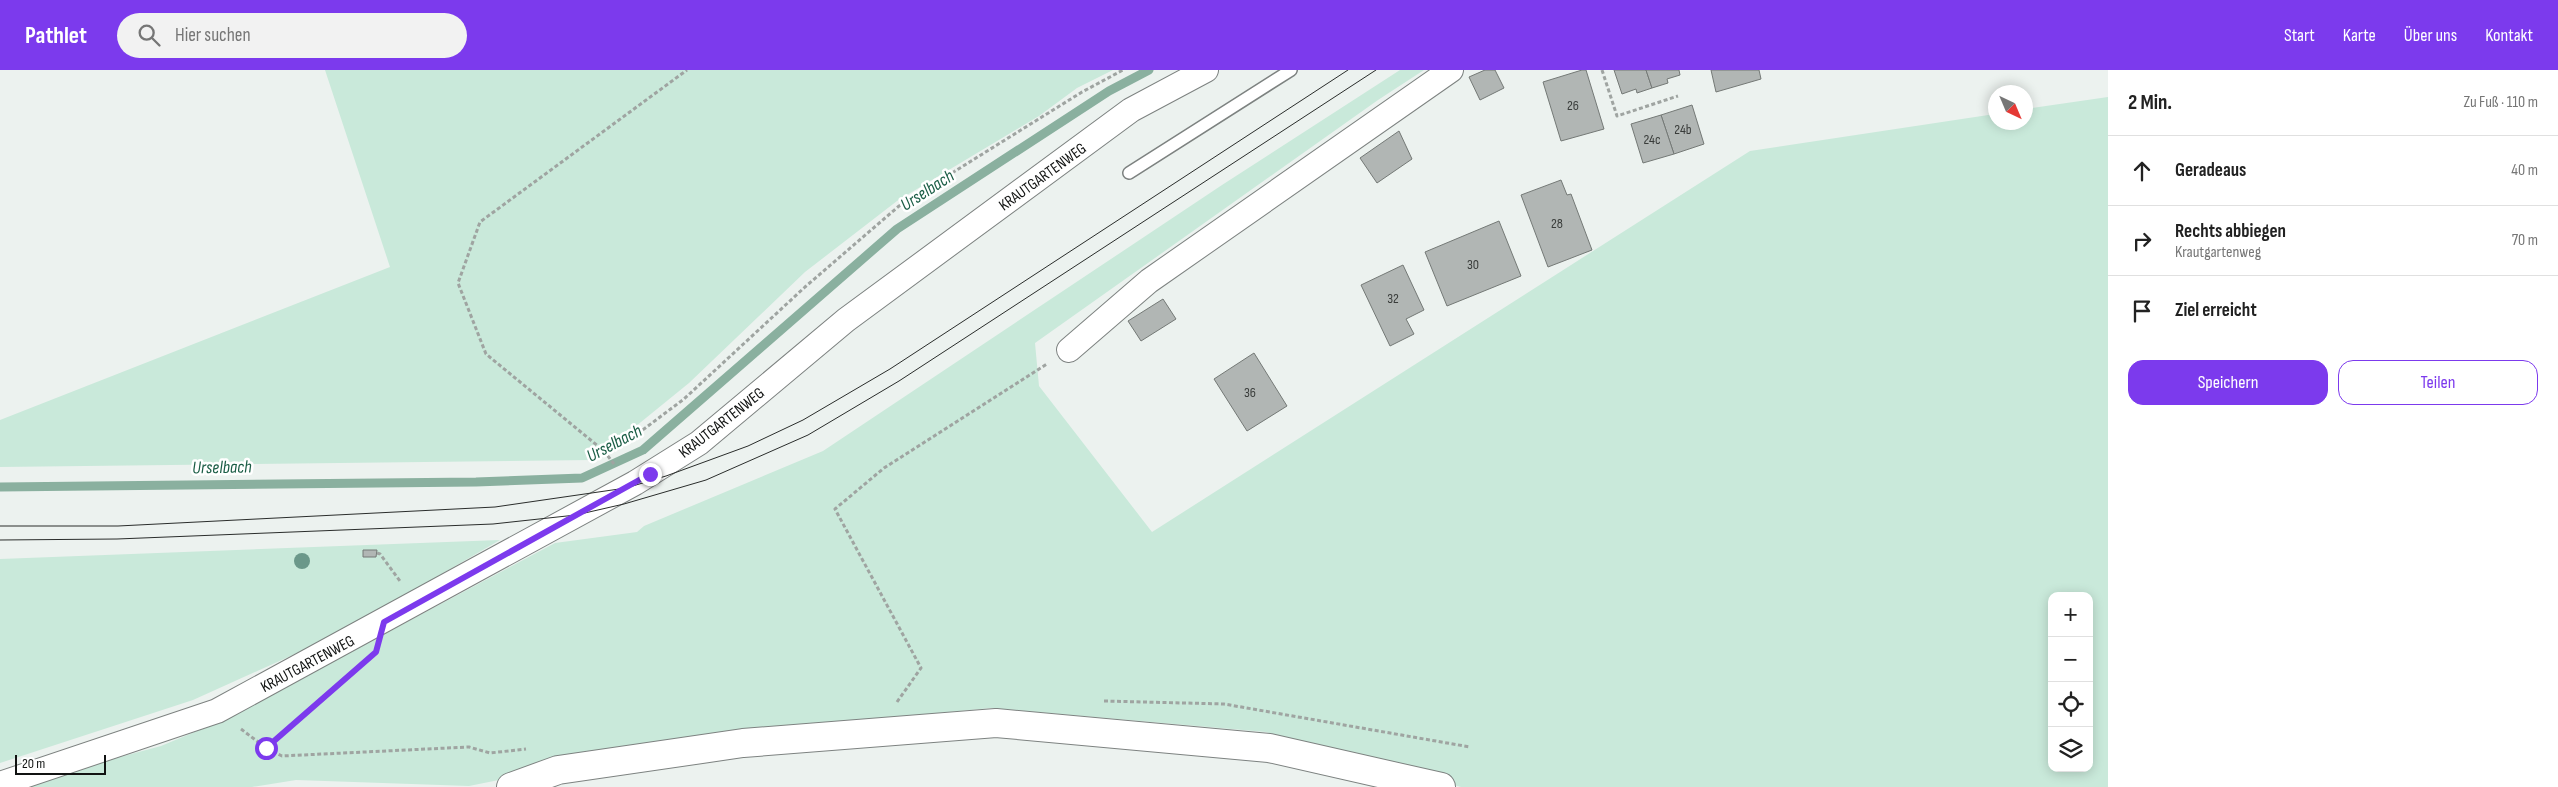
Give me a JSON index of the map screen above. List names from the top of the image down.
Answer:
{
  "streets": {
    "street": ["KRAUTGARTENWEG"]
  },
  "water": ["Urselbach"],
  "house_numbers": [
    "26",
    "24b",
    "24c",
    "28",
    "30",
    "32",
    "36"
  ],
  "scale_bar": "20 m",
  "north": "bottom right",
  "page": {
    "header": "Pathlet",
    "search": "Hier suchen",
    "nav": [
      "Start",
      "Karte",
      "Über uns",
      "Kontakt"
    ],
    "heading": ["2 Min.", "Zu Fuß · 110 m"],
    "list": [
      ["Geradeaus", "40 m"],
      ["Rechts abbiegen", "Krautgartenweg", "70 m"],
      "Ziel erreicht"
    ],
    "buttons": ["Speichern", "Teilen"],
    "map_buttons": ["+", "−"],
    "scale": "20 m"
  }
}
